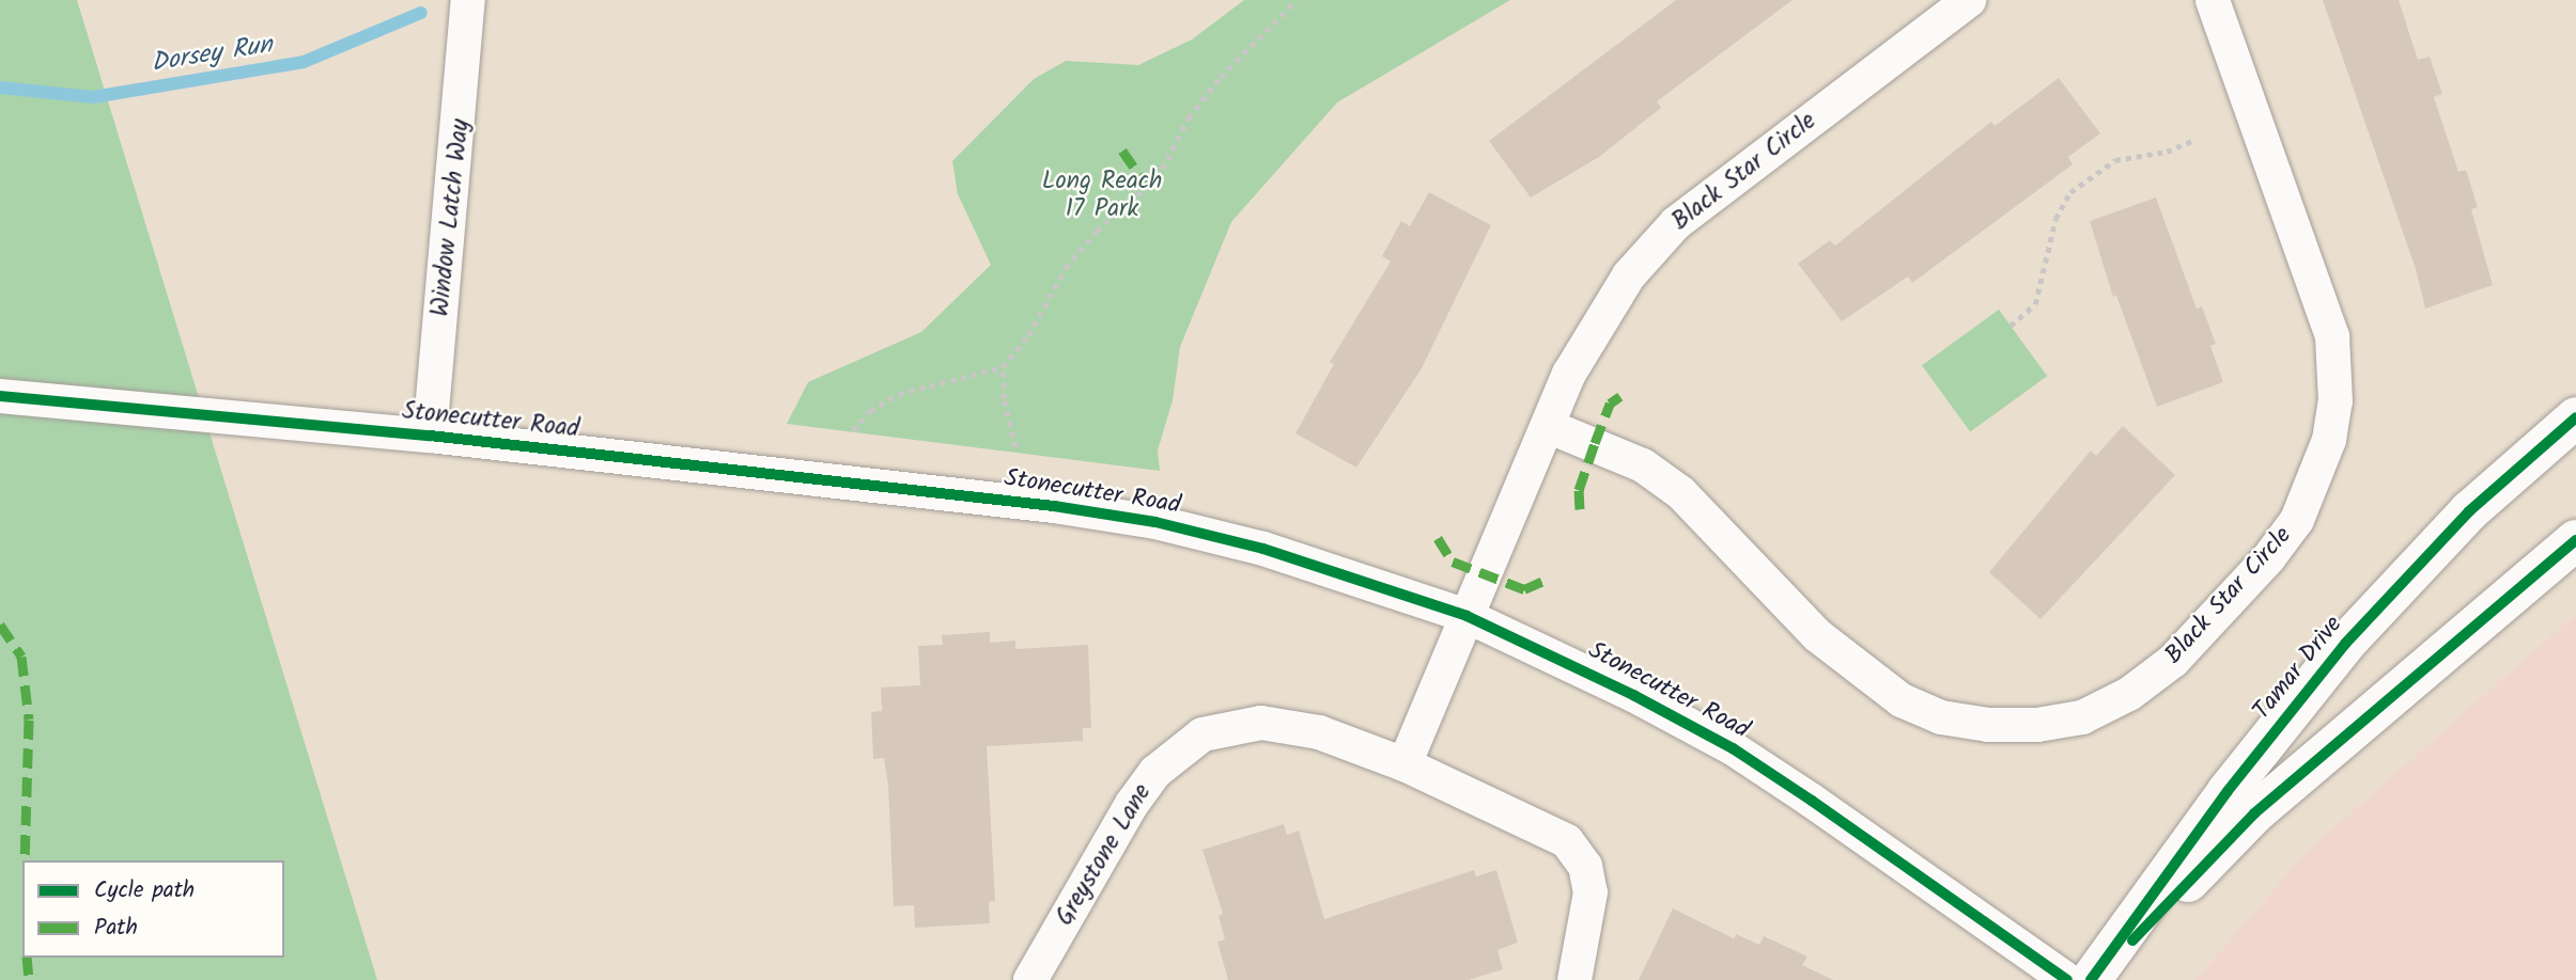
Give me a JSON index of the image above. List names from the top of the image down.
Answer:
{
  "streets": {
    "street": [
      "Black Star Circle",
      "Window Latch Way",
      "Stonecutter Road",
      "Tamar Drive",
      "Greystone Lane"
    ]
  },
  "crossings": [
    ["Black Star Circle", "Stonecutter Road"],
    ["Window Latch Way", "Stonecutter Road"]
  ],
  "water": ["Dorsey Run"],
  "parks": ["Long Reach 17 Park"],
  "legend": ["Cycle path", "Path"]
}
